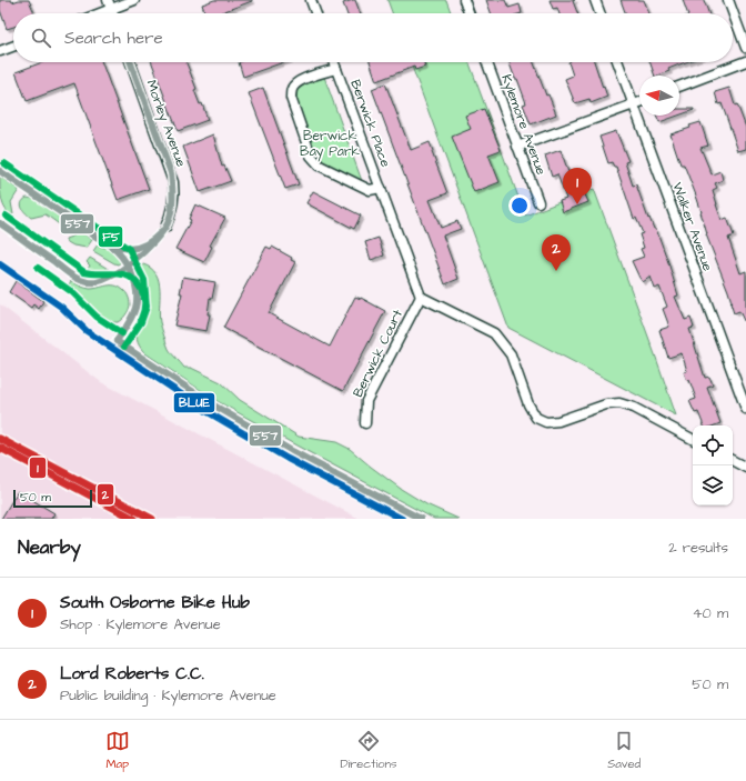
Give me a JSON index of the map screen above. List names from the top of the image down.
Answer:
{
  "streets": {
    "street": [
      "Morley Avenue",
      "Berwick Place",
      "Kylemore Avenue",
      "Walker Avenue",
      "Berwick Court"
    ]
  },
  "crossings": [
    ["Berwick Place", "Berwick Court"]
  ],
  "parks": ["Berwick Bay Park"],
  "lines": [
    "transit line 557",
    "transit line F5",
    "transit line BLUE",
    "rail line 2",
    "transit line 1"
  ],
  "scale_bar": "50 m",
  "north": "left",
  "page": {
    "search": "Search here",
    "pins": ["1", "2"],
    "scale": "50 m",
    "heading": ["Nearby", "2 results"],
    "list": [
      {
        "mark": "1",
        "name": "South Osborne Bike Hub",
        "note": "Shop · Kylemore Avenue",
        "value": "40 m"
      },
      {
        "mark": "2",
        "name": "Lord Roberts C.C.",
        "note": "Public building · Kylemore Avenue",
        "value": "50 m"
      }
    ],
    "nav": ["Map", "Directions", "Saved"]
  }
}
